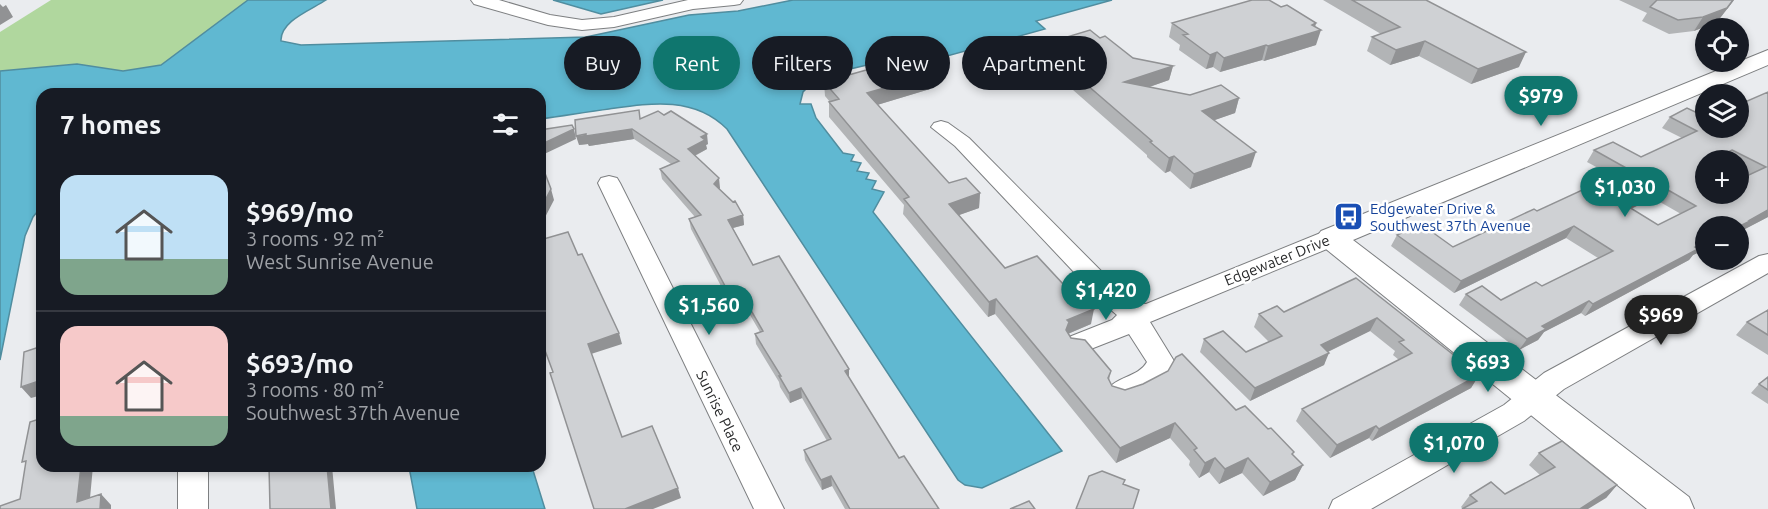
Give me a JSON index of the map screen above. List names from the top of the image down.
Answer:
{
  "streets": {
    "street": ["Edgewater Drive", "Sunrise Place"]
  },
  "places": {
    "bus stop": ["Edgewater Drive & Southwest 37th Avenue"]
  },
  "page": {
    "map_buttons": ["+", "−"],
    "chip": [
      "Buy",
      "Rent",
      "Filters",
      "New",
      "Apartment"
    ],
    "price": [
      "$979",
      "$1,030",
      "$1,420",
      "$1,560",
      "$969",
      "$693",
      "$1,070"
    ],
    "heading": "7 homes",
    "list": [
      {
        "name": "$969/mo",
        "note": "3 rooms · 92 m² · West Sunrise Avenue"
      },
      {
        "name": "$693/mo",
        "note": "3 rooms · 80 m² · Southwest 37th Avenue"
      }
    ]
  }
}
